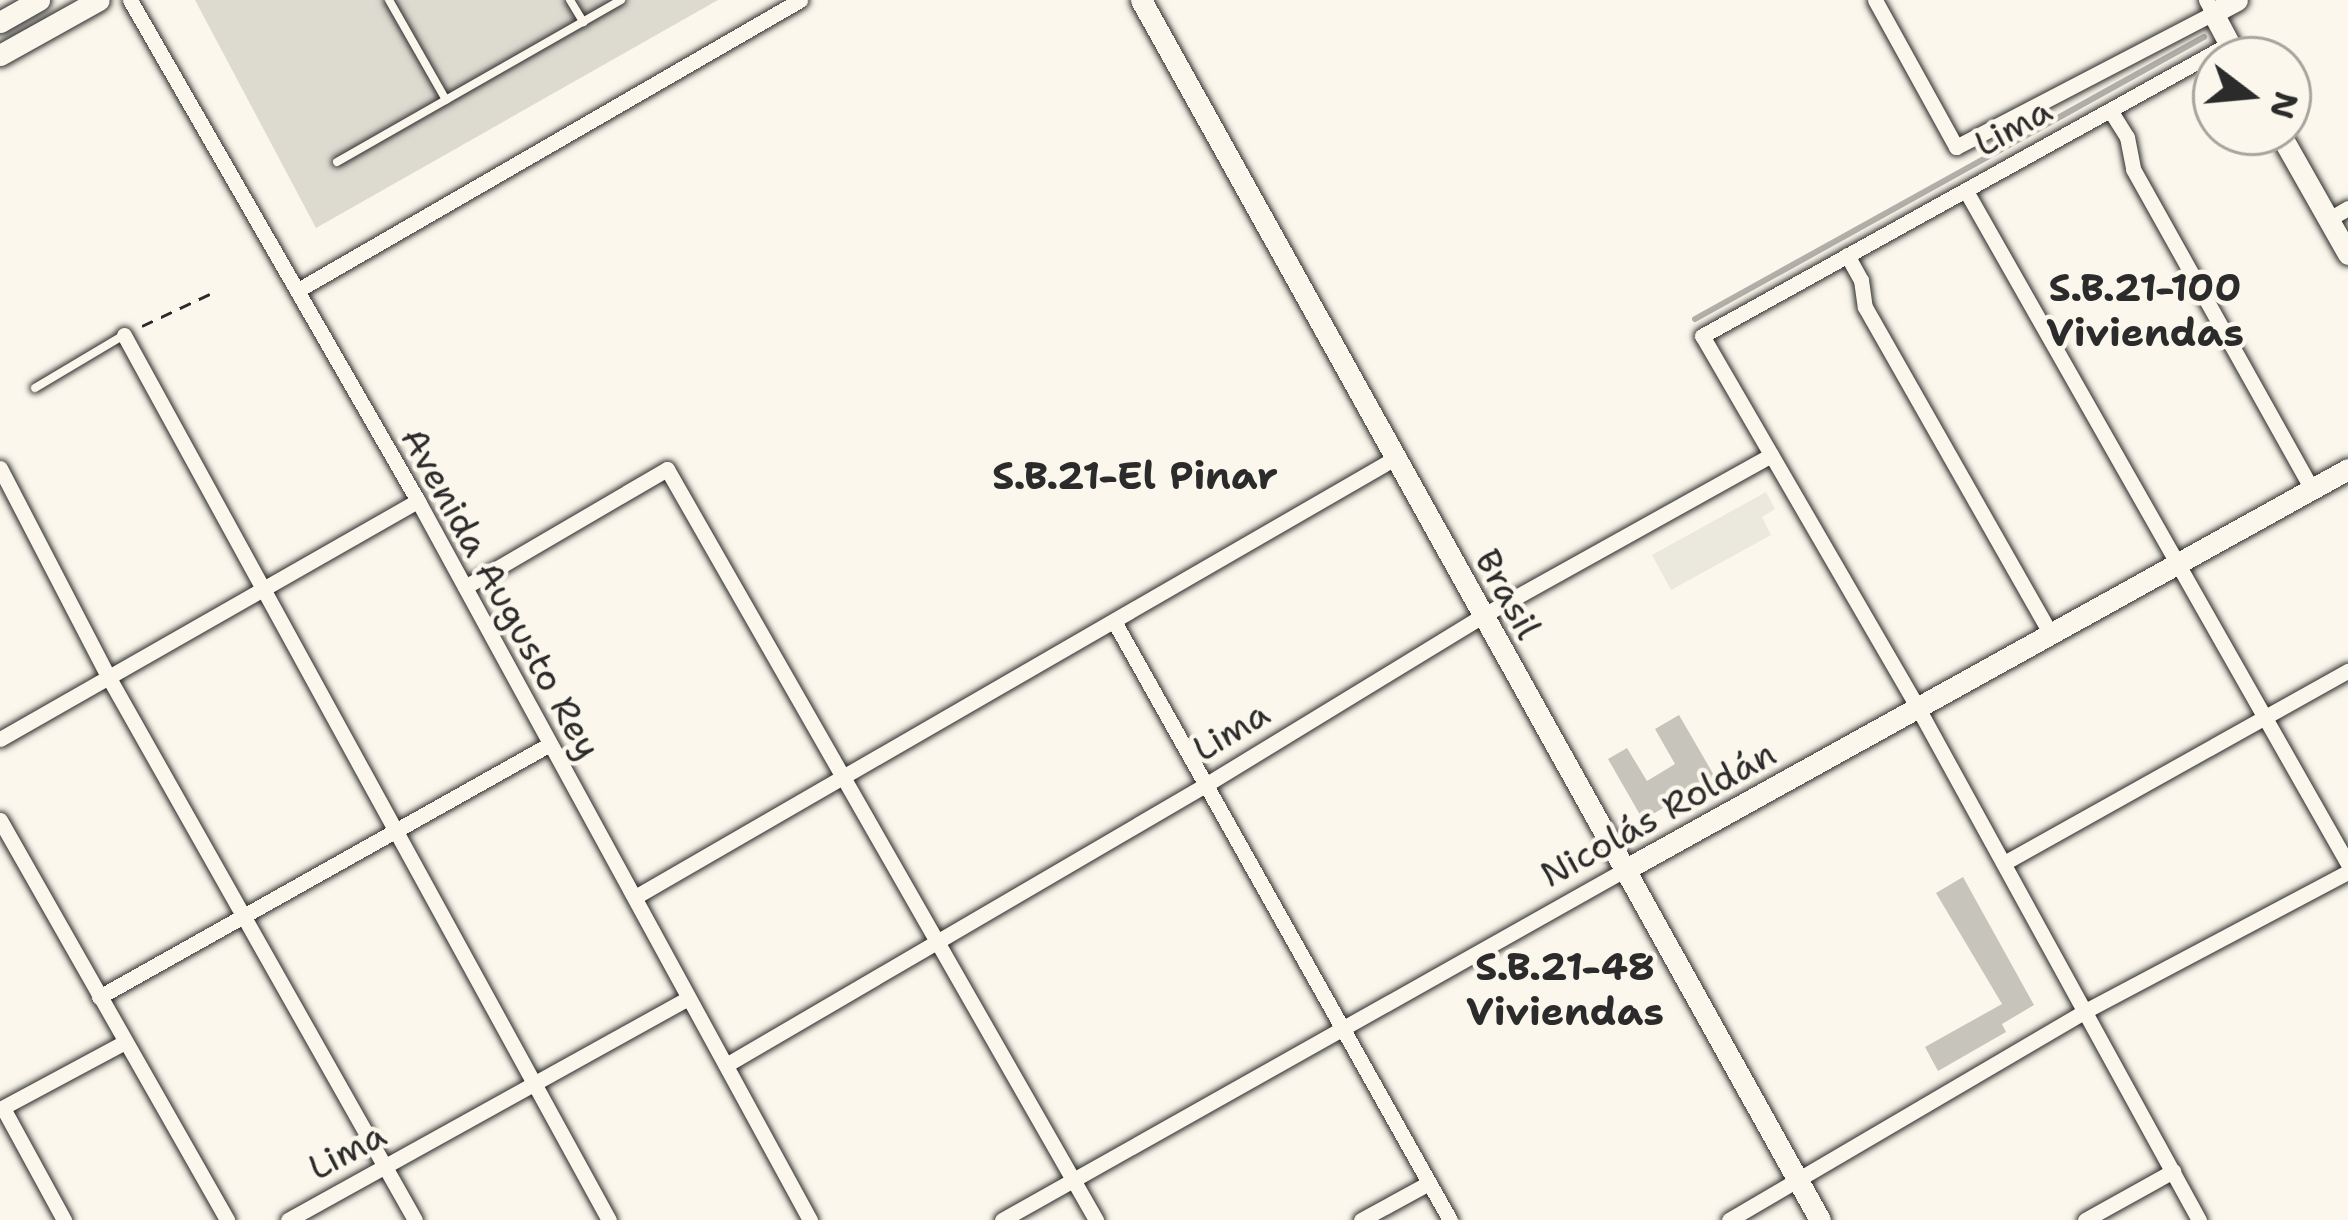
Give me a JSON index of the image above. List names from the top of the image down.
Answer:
{
  "streets": {
    "street": [
      "Lima",
      "Avenida Augusto Rey",
      "Brasil",
      "Nicolás Roldán"
    ]
  },
  "crossings": [
    ["Lima", "Avenida Augusto Rey"],
    ["Lima", "Brasil"],
    ["Brasil", "Nicolás Roldán"]
  ],
  "districts": ["S.B.21-100 Viviendas", "S.B.21-El Pinar", "S.B.21-48 Viviendas"],
  "north": "right"
}
